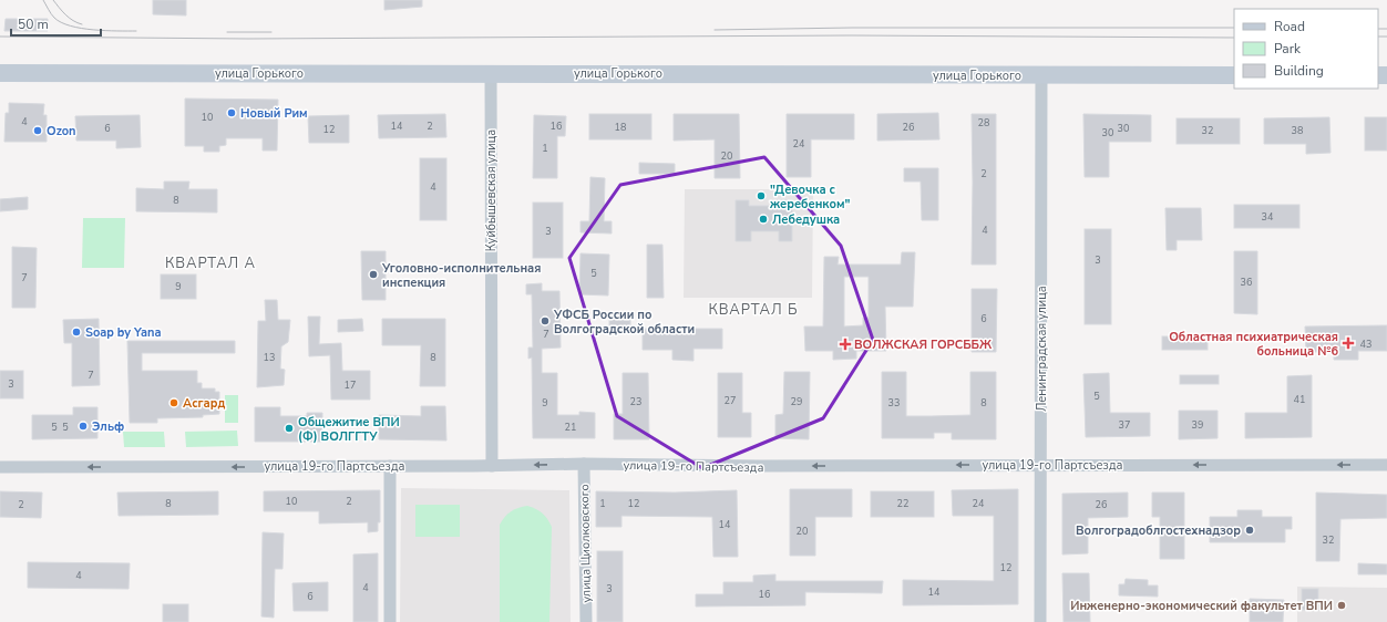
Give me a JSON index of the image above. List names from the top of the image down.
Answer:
{
  "streets": {
    "street": [
      "улица Горького",
      "Куйбышевская улица",
      "Ленинградская улица",
      "улица 19-го Партсъезда",
      "улица Циолковского"
    ]
  },
  "crossings": [
    ["улица Горького", "Куйбышевская улица"],
    ["улица Горького", "Ленинградская улица"],
    ["Куйбышевская улица", "улица 19-го Партсъезда"],
    ["Ленинградская улица", "улица 19-го Партсъезда"],
    ["улица 19-го Партсъезда", "улица Циолковского"]
  ],
  "one_way": ["улица 19-го Партсъезда"],
  "districts": ["КВАРТАЛ А", "КВАРТАЛ Б"],
  "places": {
    "other": [
      "Новый Рим",
      "Ozon",
      "\"Девочка с жеребенком\"",
      "Лебедушка",
      "Уголовно-исполнительная инспекция",
      "УФСБ России по Волгоградской области",
      "Soap by Yana",
      "Асгард",
      "Эльф",
      "Общежитие ВПИ (Ф) ВОЛГГТУ",
      "Волгоградоблгостехнадзор",
      "Инженерно-экономический факультет ВПИ"
    ],
    "health": ["Областная психиатрическая больница №6", "ВОЛЖСКАЯ ГОРСББЖ"]
  },
  "house_numbers": [
    "10",
    "4",
    "28",
    "14",
    "2",
    "16",
    "18",
    "26",
    "6",
    "30",
    "12",
    "32",
    "38",
    "30",
    "24",
    "1",
    "20",
    "2",
    "4",
    "8",
    "34",
    "4",
    "3",
    "3",
    "5",
    "7",
    "36",
    "9",
    "6",
    "7",
    "43",
    "13",
    "8",
    "7",
    "3",
    "17",
    "5",
    "41",
    "27",
    "23",
    "29",
    "9",
    "33",
    "8",
    "37",
    "39",
    "5",
    "5",
    "21",
    "10",
    "2",
    "8",
    "1",
    "12",
    "22",
    "24",
    "2",
    "26",
    "14",
    "20",
    "32",
    "12",
    "4",
    "4",
    "3",
    "14",
    "16",
    "6"
  ],
  "legend": ["Road", "Park", "Building"],
  "scale_bar": "50 m"
}
